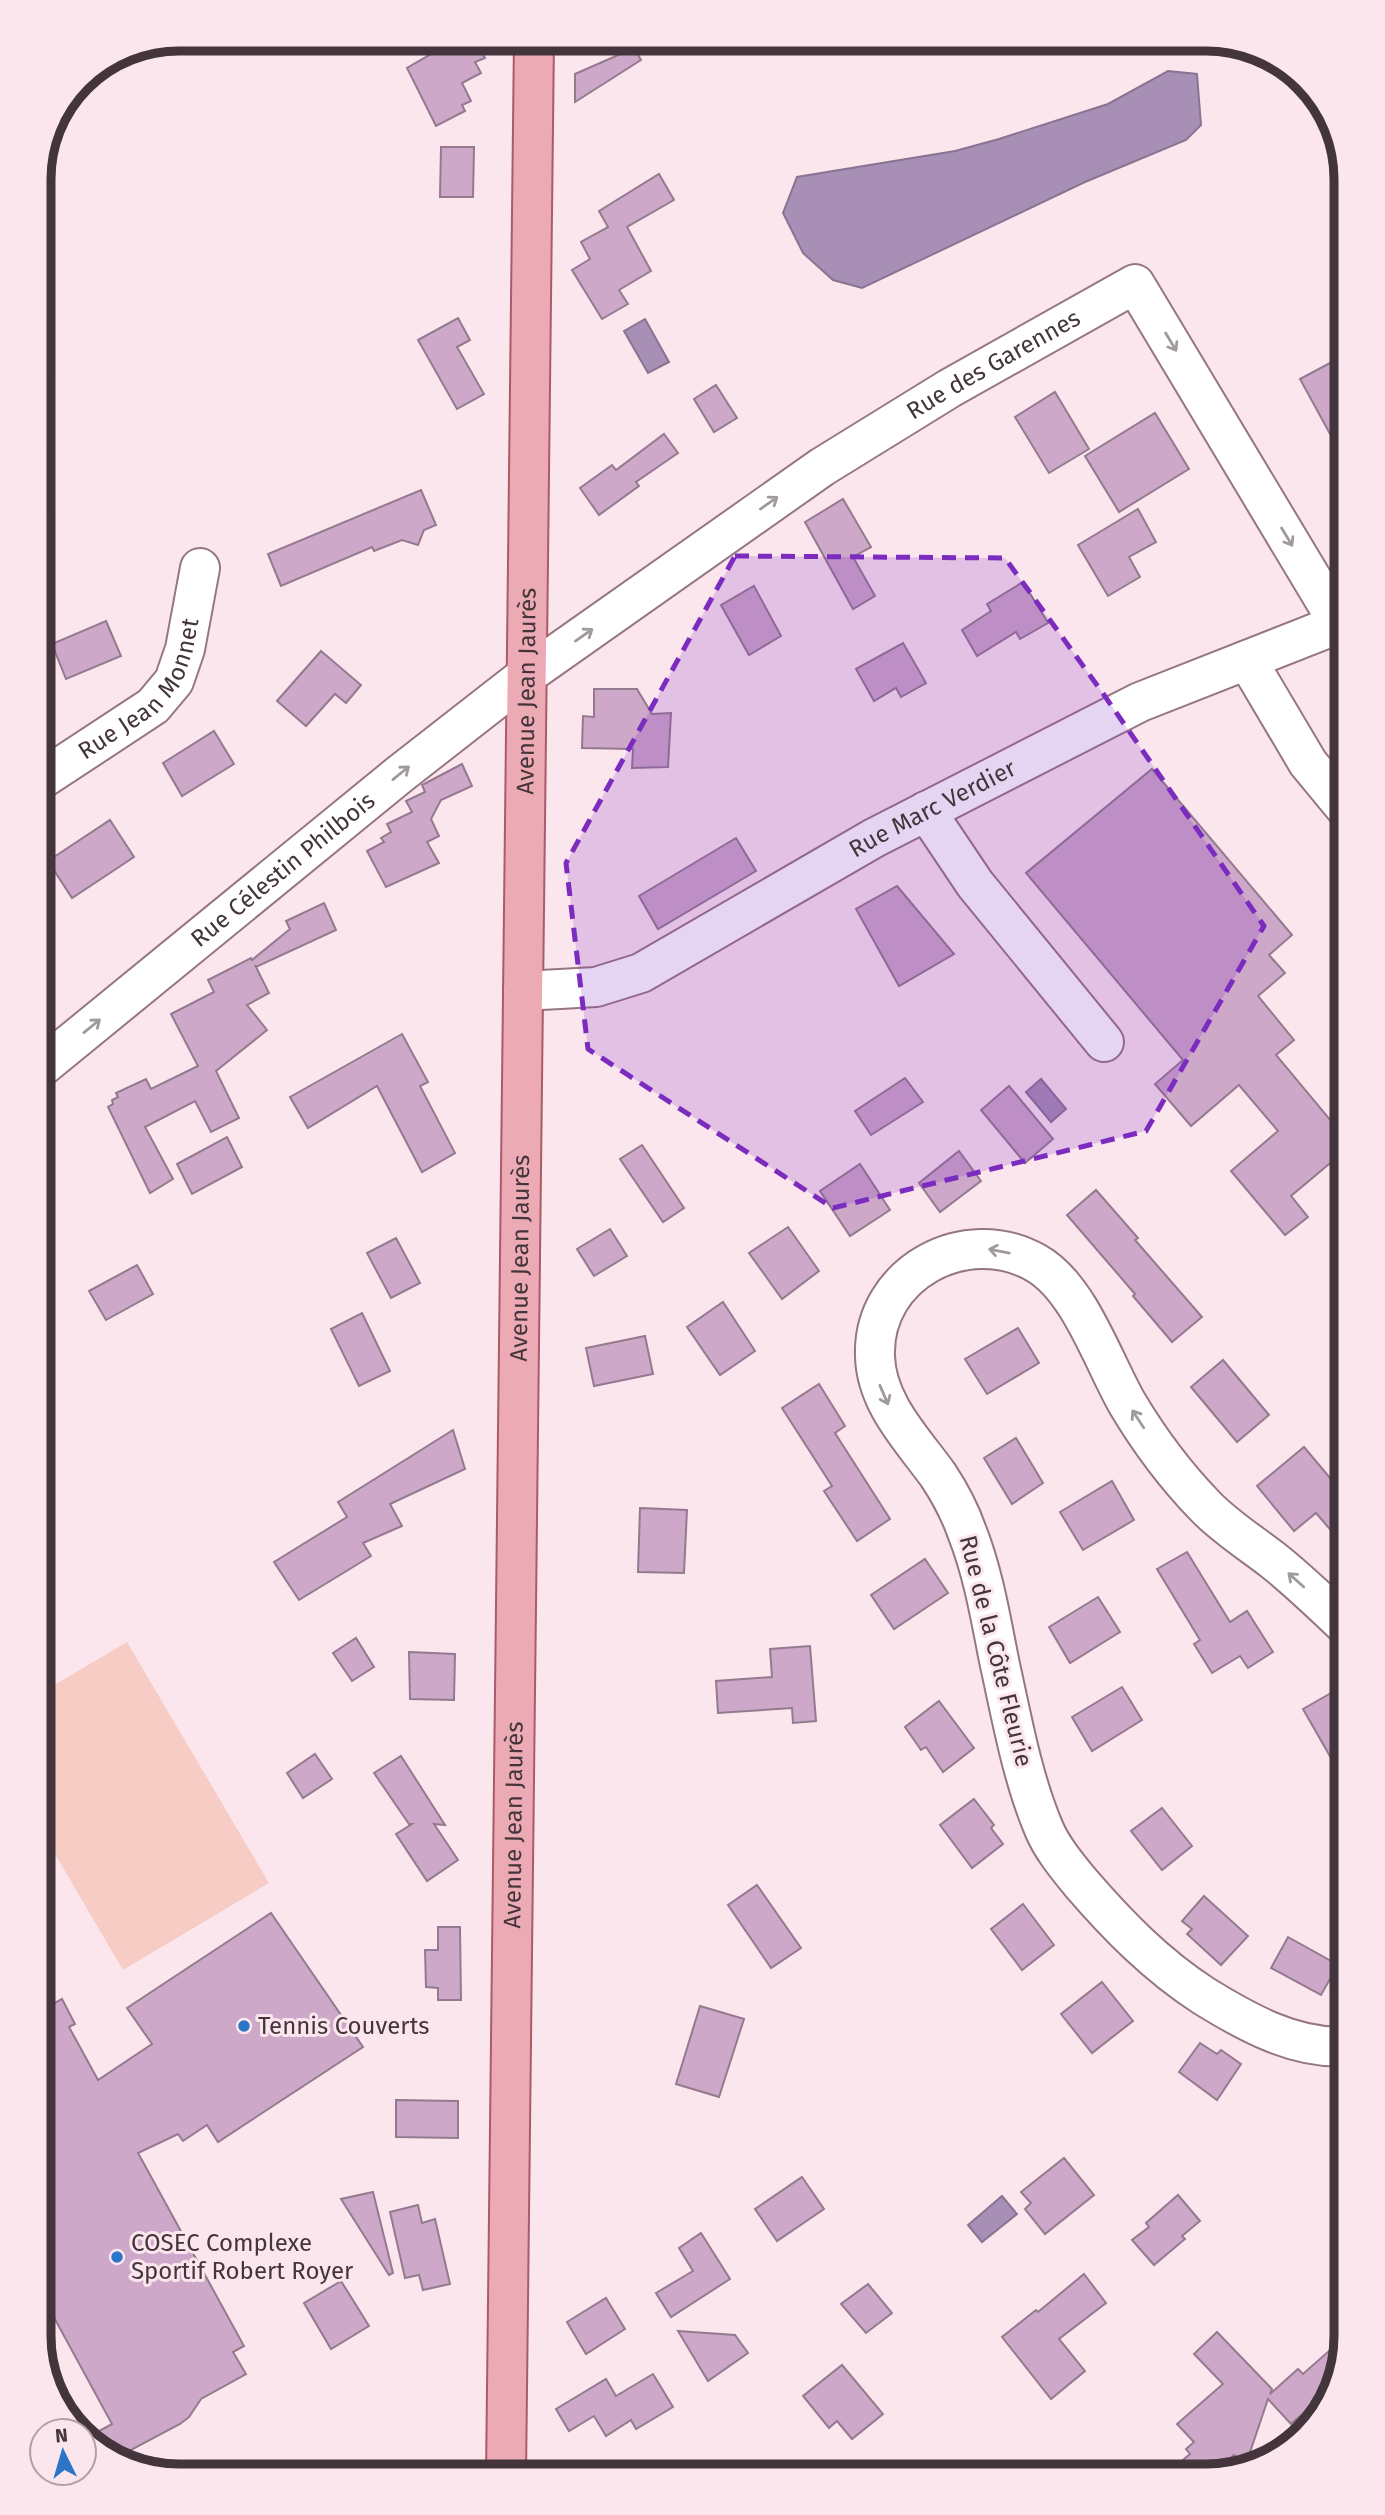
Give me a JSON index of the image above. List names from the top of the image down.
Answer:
{
  "streets": {
    "main road": ["Avenue Jean Jaurès"],
    "street": [
      "Rue des Garennes",
      "Rue Jean Monnet",
      "Rue Marc Verdier",
      "Rue Célestin Philbois",
      "Rue de la Côte Fleurie"
    ]
  },
  "crossings": [
    ["Rue des Garennes", "Avenue Jean Jaurès"],
    ["Rue des Garennes", "Rue Célestin Philbois"],
    ["Avenue Jean Jaurès", "Rue Marc Verdier"],
    ["Avenue Jean Jaurès", "Rue Célestin Philbois"]
  ],
  "one_way": ["Rue Célestin Philbois"],
  "places": ["Tennis Couverts", "COSEC Complexe Sportif Robert Royer"],
  "north": "top"
}
